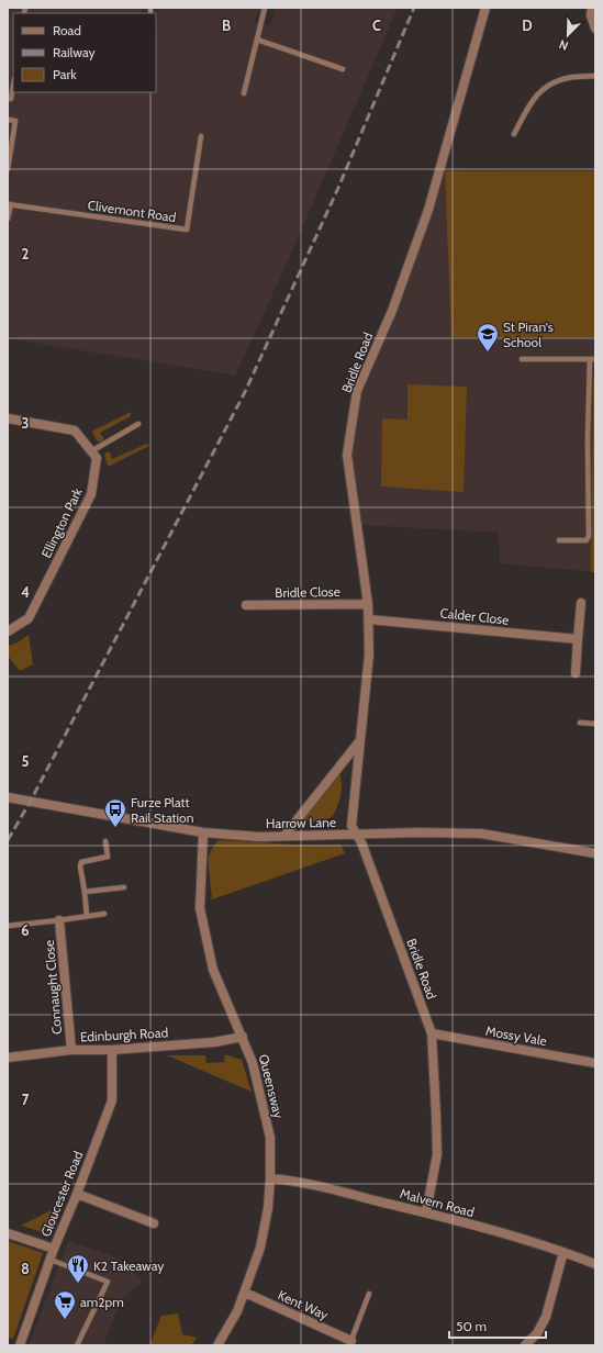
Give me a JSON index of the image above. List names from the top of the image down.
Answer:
{
  "streets": {
    "street": [
      "Bridle Road",
      "Ellington Park",
      "Bridle Close",
      "Calder Close",
      "Harrow Lane",
      "Connaught Close",
      "Edinburgh Road",
      "Mossy Vale",
      "Queensway",
      "Gloucester Road",
      "Malvern Road",
      "Kent Way"
    ],
    "lane": ["Clivemont Road"]
  },
  "crossings": [
    ["Bridle Road", "Bridle Close"],
    ["Bridle Road", "Calder Close"],
    ["Bridle Road", "Harrow Lane"],
    ["Bridle Road", "Mossy Vale"],
    ["Bridle Road", "Malvern Road"],
    ["Harrow Lane", "Queensway"],
    ["Connaught Close", "Edinburgh Road"],
    ["Edinburgh Road", "Queensway"],
    ["Edinburgh Road", "Gloucester Road"],
    ["Queensway", "Malvern Road"],
    ["Queensway", "Kent Way"]
  ],
  "places": {
    "school or university": ["St Piran's School"],
    "bus stop": ["Furze Platt Rail Station"],
    "restaurant": ["K2 Takeaway"],
    "supermarket": ["am2pm"]
  },
  "legend": ["Road", "Railway", "Park"],
  "scale_bar": "50 m",
  "north": "bottom left",
  "grid": {
    "columns": ["B", "C", "D"],
    "rows": [
      "2",
      "3",
      "4",
      "5",
      "6",
      "7",
      "8"
    ]
  }
}
